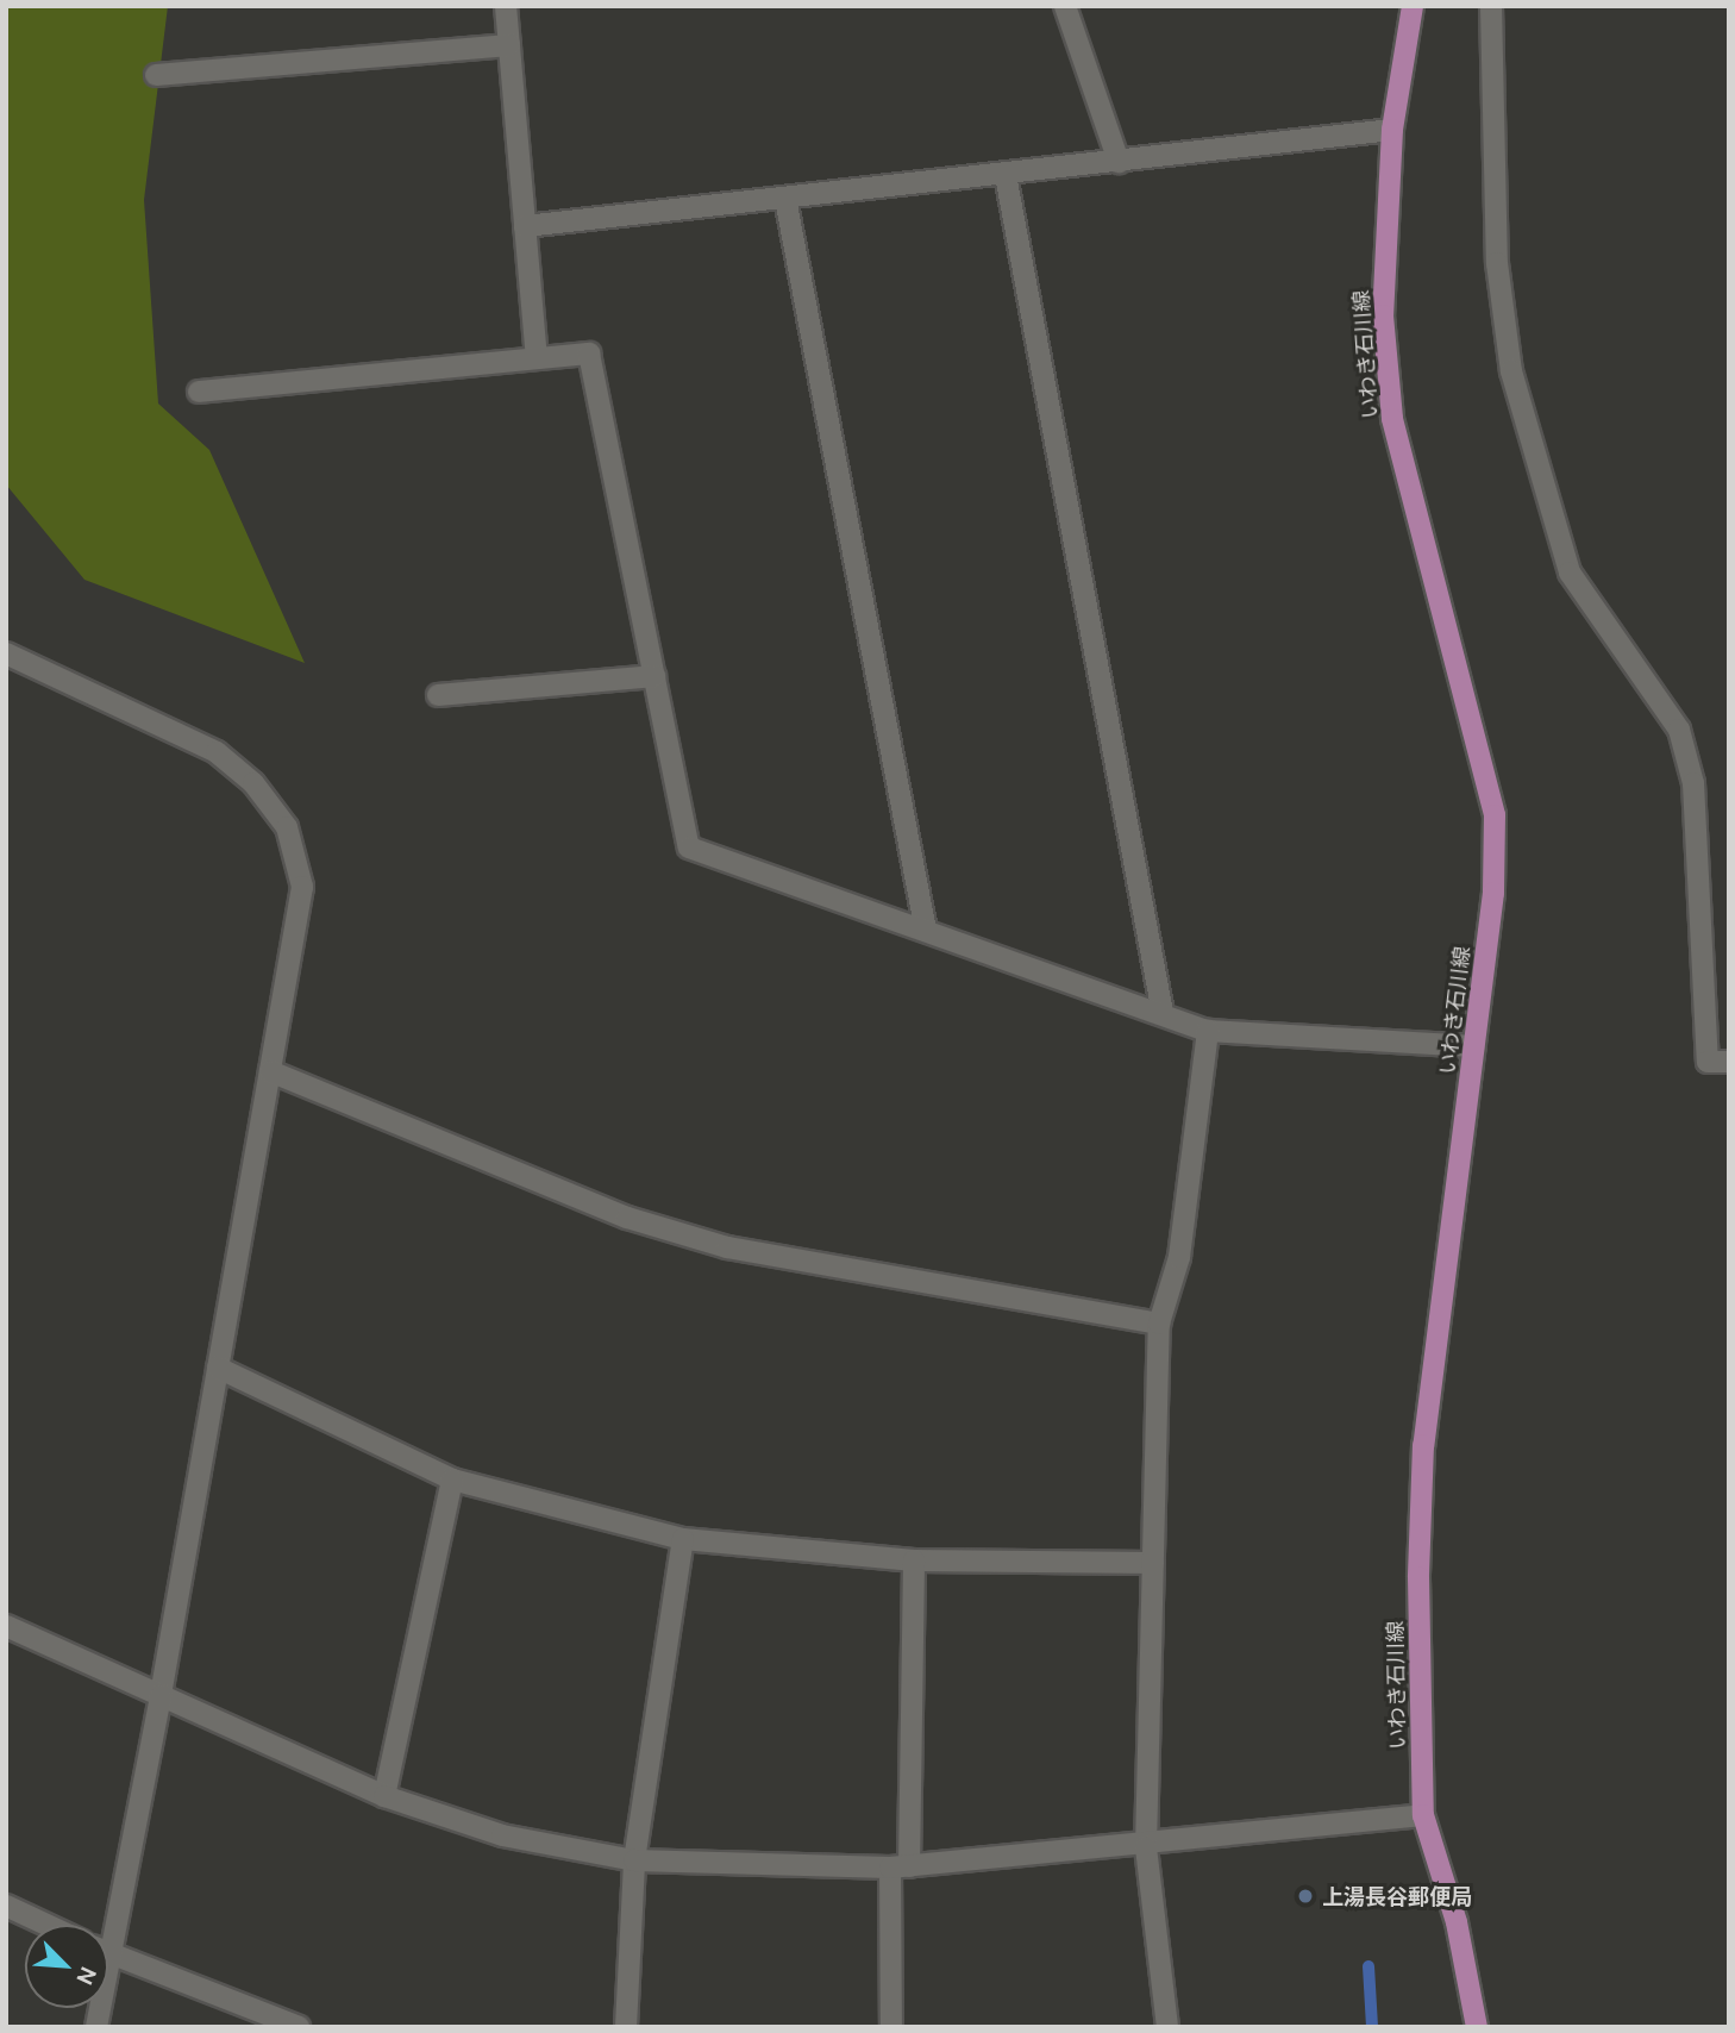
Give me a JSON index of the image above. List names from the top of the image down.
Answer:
{
  "streets": {
    "main road": ["いわき石川線"]
  },
  "places": ["上湯長谷郵便局"],
  "north": "bottom right"
}
